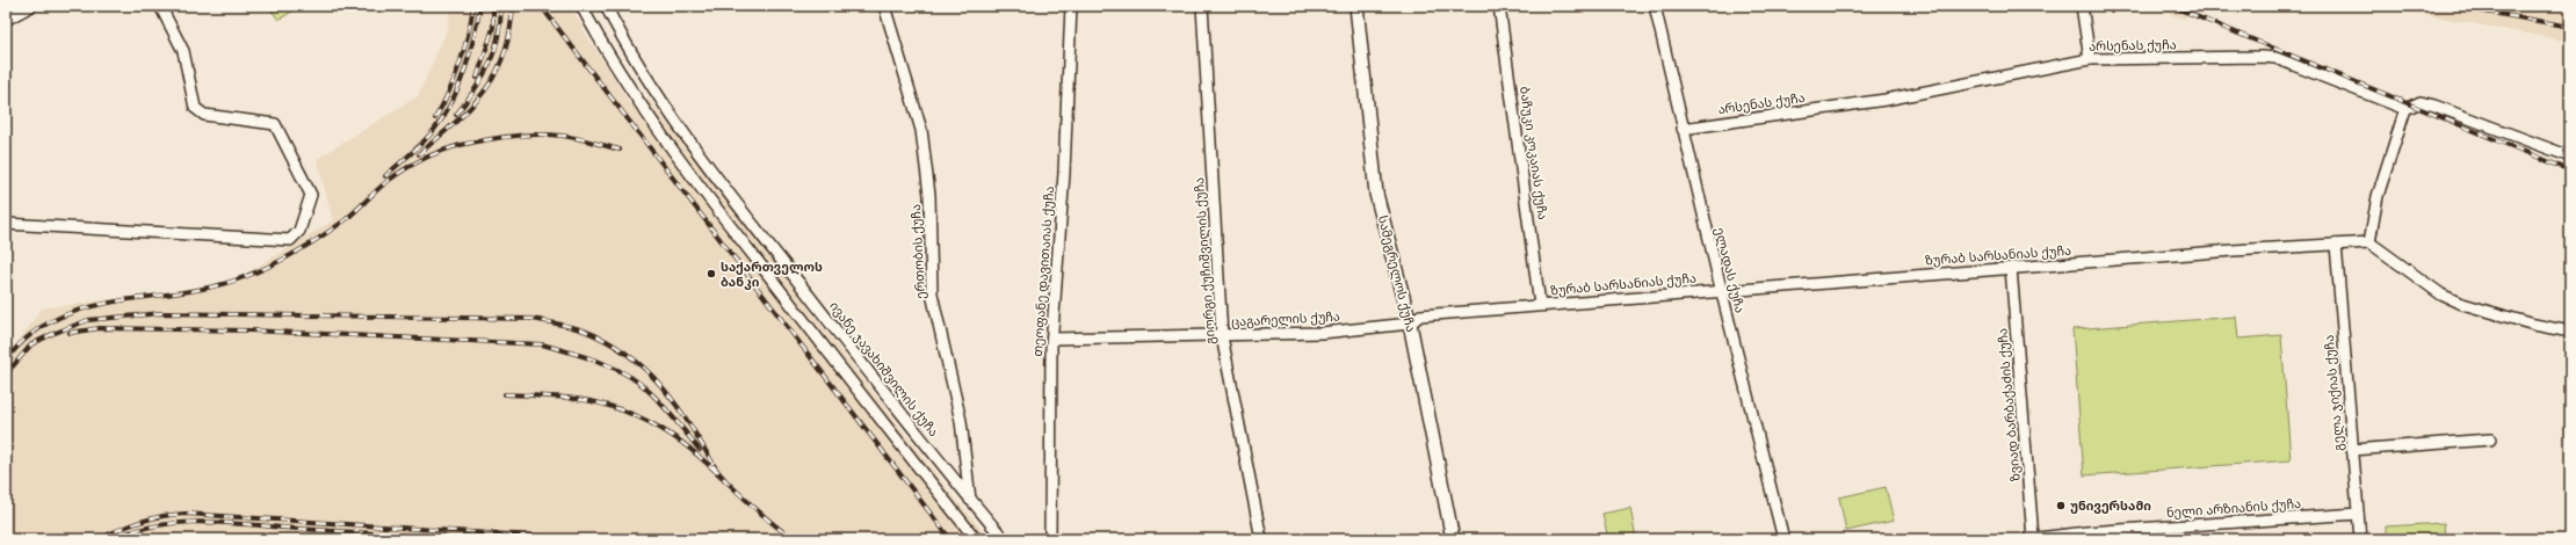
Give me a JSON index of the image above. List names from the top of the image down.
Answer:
{
  "streets": {
    "main road": ["სამეგრელოს ქუჩა"],
    "street": [
      "არსენას ქუჩა",
      "ბაჩუკი კოკაიას ქუჩა",
      "ერთობის ქუჩა",
      "ზურაბ სარსანიას ქუჩა",
      "გიორგი ქუჩიშვილის ქუჩა",
      "ელადას ქუჩა",
      "თეოფანე დავითაიას ქუჩა",
      "ცაგარელის ქუჩა",
      "ივანე ჯავახიშვილის ქუჩა",
      "გელა ჯიქიას ქუჩა",
      "ზვიად ბარბაქაძის ქუჩა",
      "ნელი არზიანის ქუჩა"
    ]
  },
  "crossings": [
    ["არსენას ქუჩა", "ელადას ქუჩა"],
    ["ბაჩუკი კოკაიას ქუჩა", "ზურაბ სარსანიას ქუჩა"],
    ["ერთობის ქუჩა", "ივანე ჯავახიშვილის ქუჩა"],
    ["ზურაბ სარსანიას ქუჩა", "ელადას ქუჩა"],
    ["ზურაბ სარსანიას ქუჩა", "სამეგრელოს ქუჩა"],
    ["ზურაბ სარსანიას ქუჩა", "ცაგარელის ქუჩა"],
    ["ზურაბ სარსანიას ქუჩა", "გელა ჯიქიას ქუჩა"],
    ["ზურაბ სარსანიას ქუჩა", "ზვიად ბარბაქაძის ქუჩა"],
    ["გიორგი ქუჩიშვილის ქუჩა", "ცაგარელის ქუჩა"],
    ["თეოფანე დავითაიას ქუჩა", "ცაგარელის ქუჩა"],
    ["სამეგრელოს ქუჩა", "ცაგარელის ქუჩა"],
    ["გელა ჯიქიას ქუჩა", "ნელი არზიანის ქუჩა"],
    ["ზვიად ბარბაქაძის ქუჩა", "ნელი არზიანის ქუჩა"]
  ],
  "places": ["საქართველოს ბანკი", "უნივერსამი"]
}
